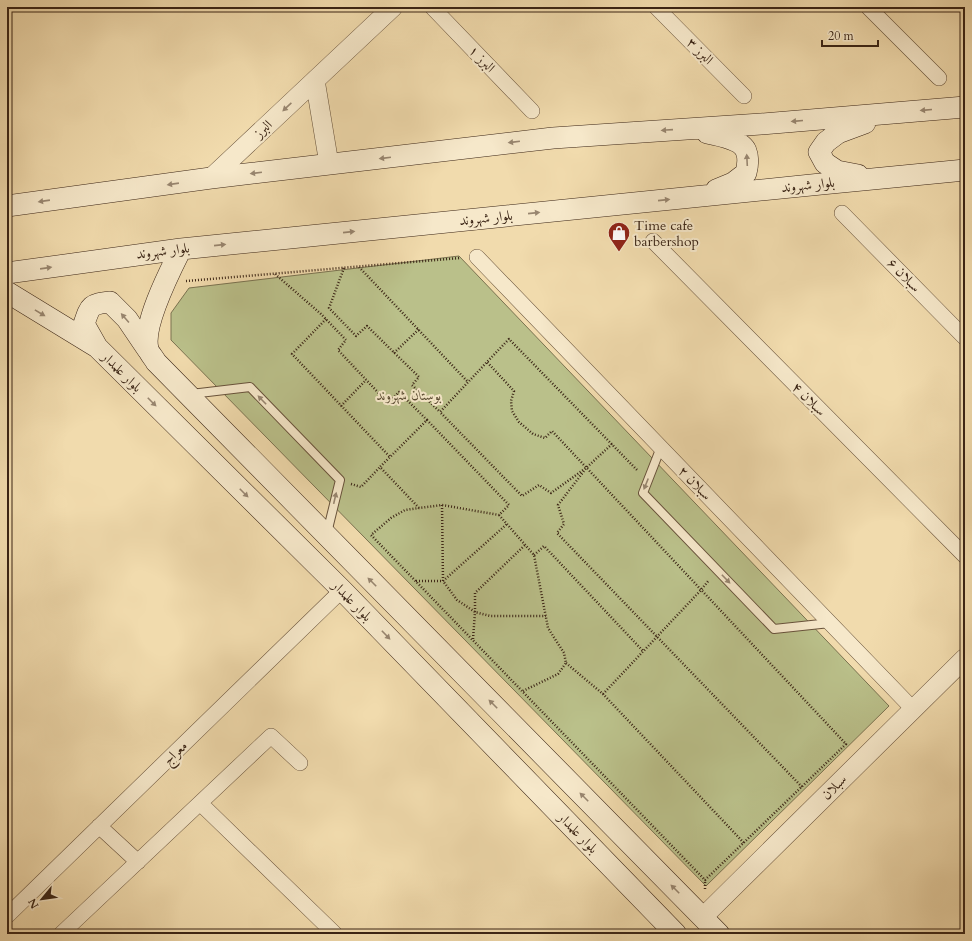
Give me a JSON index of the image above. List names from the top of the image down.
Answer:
{
  "streets": {
    "main road": ["بلوار شهروند", "بلوار علمدار"],
    "street": [
      "البرز ۳",
      "البرز ۱",
      "البرز",
      "سبلان ۶",
      "سبلان ۴",
      "سبلان ۲",
      "معراج",
      "سبلان"
    ]
  },
  "crossings": [
    ["بلوار علمدار", "معراج"],
    ["بلوار علمدار", "سبلان"],
    ["سبلان ۲", "سبلان"]
  ],
  "one_way": ["البرز"],
  "parks": ["بوستان شهروند"],
  "places": {
    "shop": ["Time cafe barbershop"]
  },
  "scale_bar": "20 m",
  "north": "bottom left"
}
